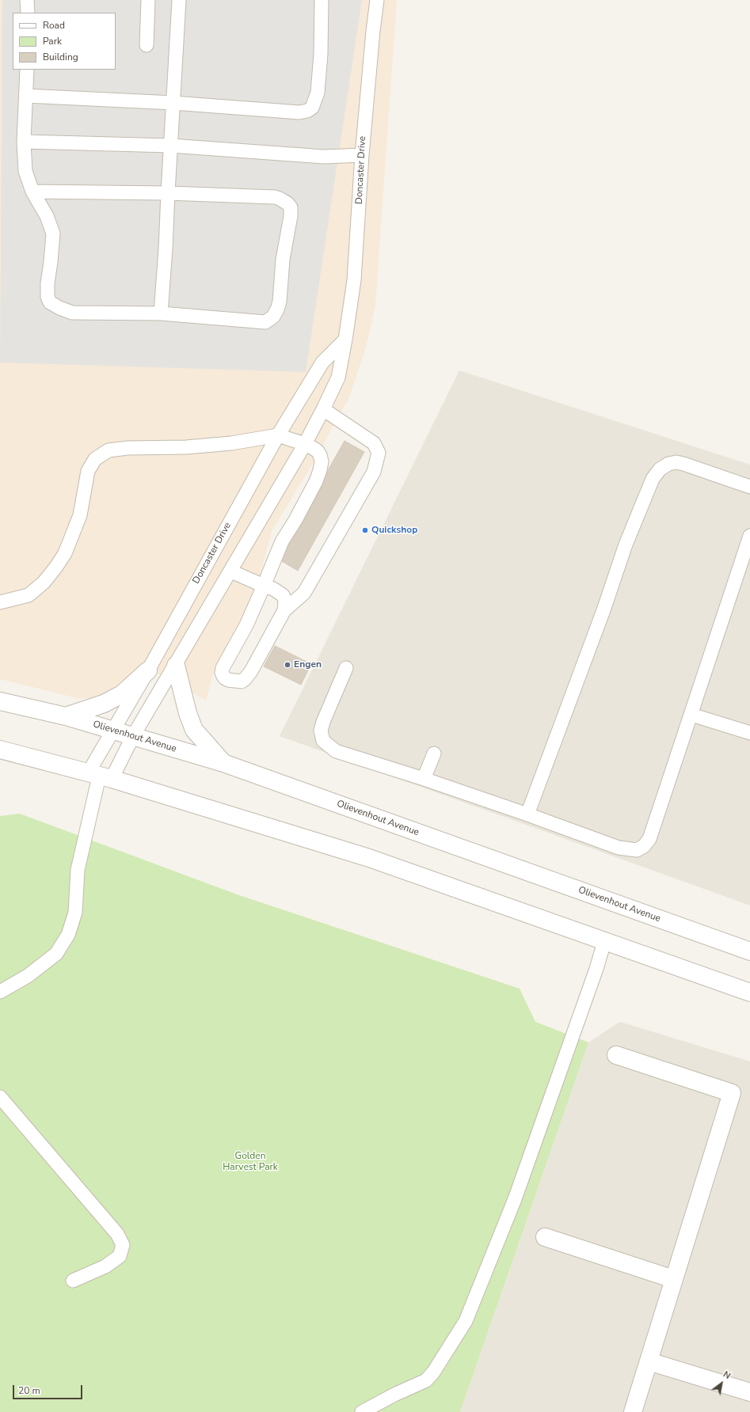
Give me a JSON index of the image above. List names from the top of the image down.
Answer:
{
  "streets": {
    "street": ["Olievenhout Avenue"],
    "lane": ["Doncaster Drive"]
  },
  "crossings": [
    ["Doncaster Drive", "Olievenhout Avenue"]
  ],
  "parks": ["Golden Harvest Park"],
  "places": ["Quickshop", "Engen"],
  "legend": ["Road", "Park", "Building"],
  "scale_bar": "20 m",
  "north": "top right"
}
